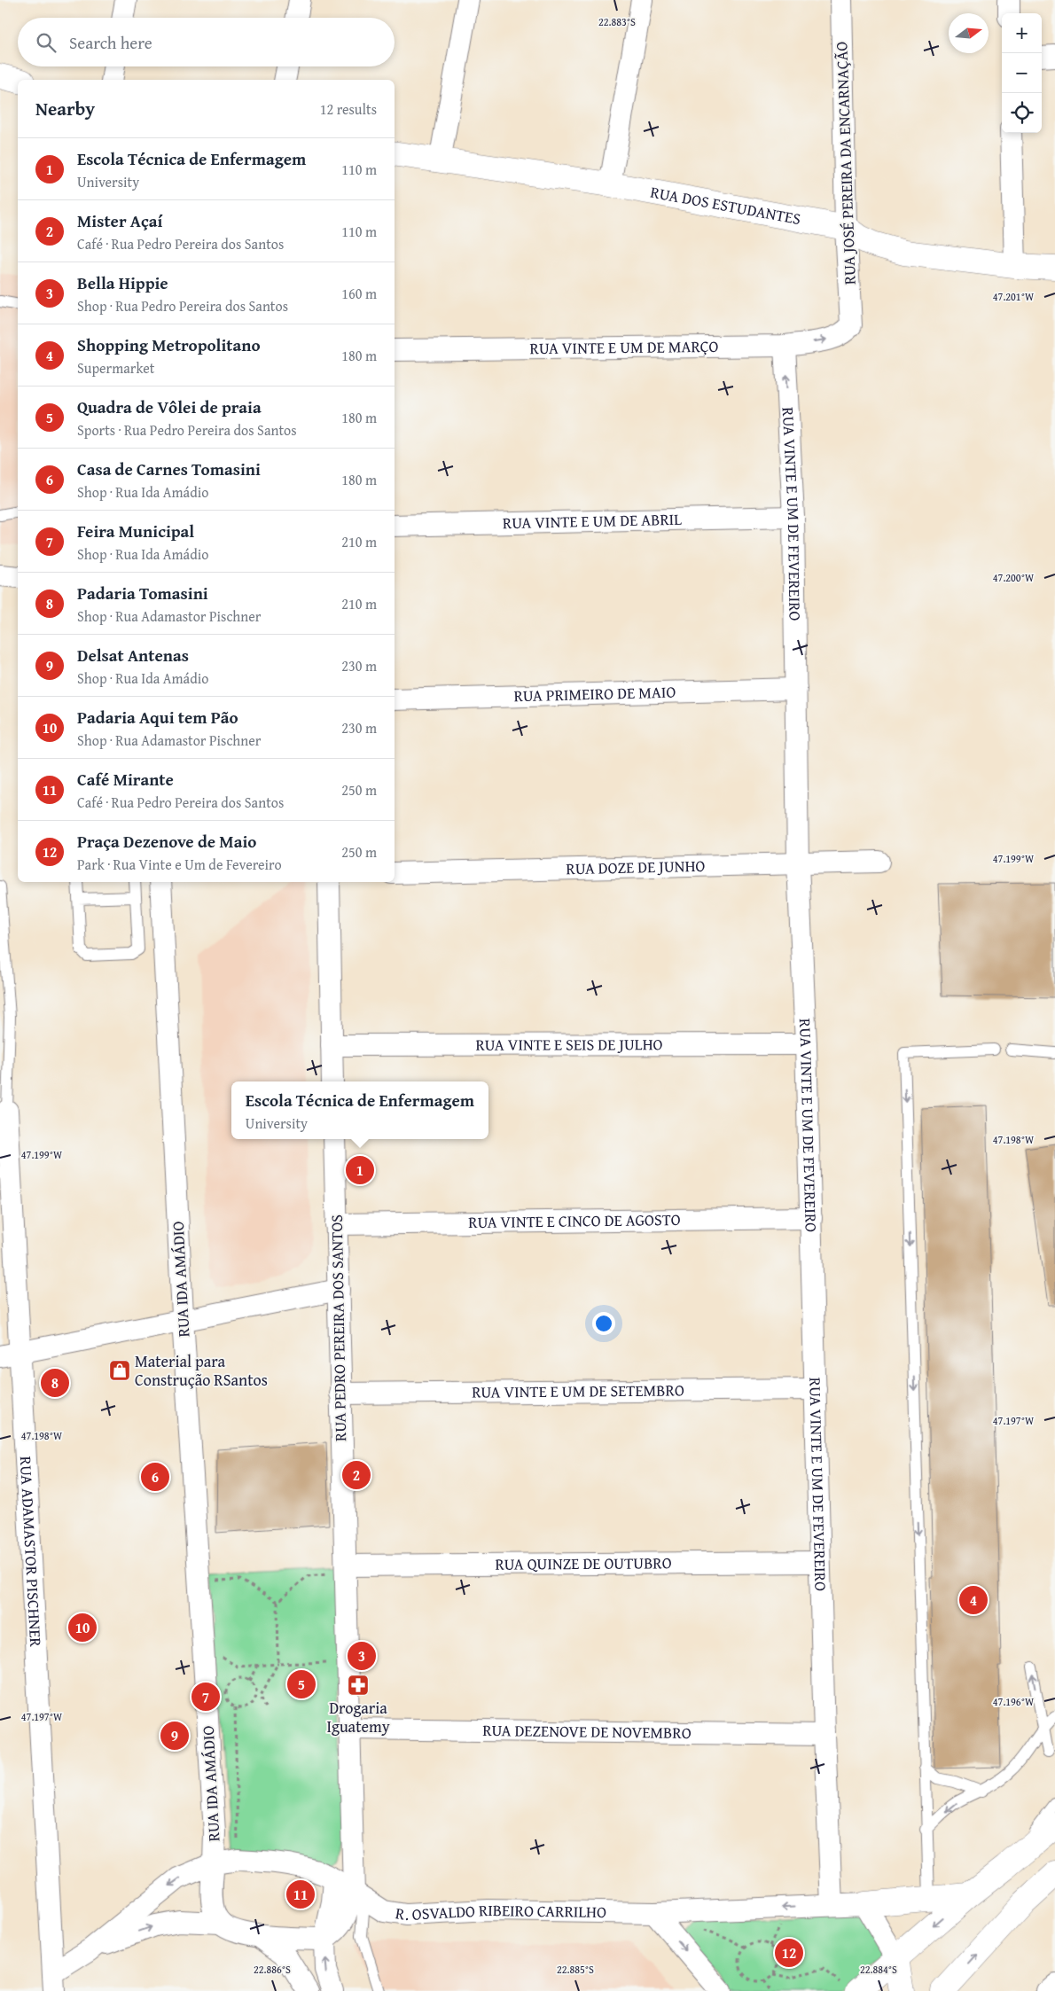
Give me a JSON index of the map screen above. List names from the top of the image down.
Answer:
{
  "streets": {
    "street": [
      "RUA JOSÉ PEREIRA DA ENCARNAÇÃO",
      "RUA DOS ESTUDANTES",
      "RUA VINTE E UM DE MARÇO",
      "RUA VINTE E UM DE FEVEREIRO",
      "RUA VINTE E UM DE ABRIL",
      "RUA PRIMEIRO DE MAIO",
      "RUA DOZE DE JUNHO",
      "RUA VINTE E SEIS DE JULHO",
      "RUA VINTE E CINCO DE AGOSTO",
      "RUA IDA AMÁDIO",
      "RUA PEDRO PEREIRA DOS SANTOS",
      "RUA VINTE E UM DE SETEMBRO",
      "RUA ADAMASTOR PISCHNER",
      "RUA QUINZE DE OUTUBRO",
      "RUA DEZENOVE DE NOVEMBRO",
      "R. OSVALDO RIBEIRO CARRILHO"
    ]
  },
  "crossings": [
    ["RUA JOSÉ PEREIRA DA ENCARNAÇÃO", "RUA DOS ESTUDANTES"],
    ["RUA JOSÉ PEREIRA DA ENCARNAÇÃO", "RUA VINTE E UM DE MARÇO"],
    ["RUA VINTE E UM DE MARÇO", "RUA VINTE E UM DE FEVEREIRO"],
    ["RUA VINTE E UM DE FEVEREIRO", "RUA VINTE E UM DE ABRIL"],
    ["RUA VINTE E UM DE FEVEREIRO", "RUA PRIMEIRO DE MAIO"],
    ["RUA VINTE E UM DE FEVEREIRO", "RUA DOZE DE JUNHO"],
    ["RUA VINTE E UM DE FEVEREIRO", "RUA VINTE E SEIS DE JULHO"],
    ["RUA VINTE E UM DE FEVEREIRO", "RUA VINTE E CINCO DE AGOSTO"],
    ["RUA VINTE E UM DE FEVEREIRO", "RUA VINTE E UM DE SETEMBRO"],
    ["RUA VINTE E UM DE FEVEREIRO", "RUA QUINZE DE OUTUBRO"],
    ["RUA VINTE E UM DE FEVEREIRO", "RUA DEZENOVE DE NOVEMBRO"],
    ["RUA VINTE E UM DE FEVEREIRO", "R. OSVALDO RIBEIRO CARRILHO"],
    ["RUA VINTE E CINCO DE AGOSTO", "RUA PEDRO PEREIRA DOS SANTOS"],
    ["RUA IDA AMÁDIO", "R. OSVALDO RIBEIRO CARRILHO"],
    ["RUA PEDRO PEREIRA DOS SANTOS", "RUA VINTE E UM DE SETEMBRO"],
    ["RUA PEDRO PEREIRA DOS SANTOS", "RUA QUINZE DE OUTUBRO"],
    ["RUA PEDRO PEREIRA DOS SANTOS", "RUA DEZENOVE DE NOVEMBRO"],
    ["RUA PEDRO PEREIRA DOS SANTOS", "R. OSVALDO RIBEIRO CARRILHO"]
  ],
  "places": {
    "shop": ["Material para Construção RSantos"],
    "pharmacy": ["Drogaria Iguatemy"]
  },
  "north": "right",
  "page": {
    "map_buttons": ["+", "−"],
    "search": "Search here",
    "heading": ["Nearby", "12 results"],
    "list": [
      {
        "mark": "1",
        "name": "Escola Técnica de Enfermagem",
        "note": "University",
        "value": "110 m"
      },
      {
        "mark": "2",
        "name": "Mister Açaí",
        "note": "Café · Rua Pedro Pereira dos Santos",
        "value": "110 m"
      },
      {
        "mark": "3",
        "name": "Bella Hippie",
        "note": "Shop · Rua Pedro Pereira dos Santos",
        "value": "160 m"
      },
      {
        "mark": "4",
        "name": "Shopping Metropolitano",
        "note": "Supermarket",
        "value": "180 m"
      },
      {
        "mark": "5",
        "name": "Quadra de Vôlei de praia",
        "note": "Sports · Rua Pedro Pereira dos Santos",
        "value": "180 m"
      },
      {
        "mark": "6",
        "name": "Casa de Carnes Tomasini",
        "note": "Shop · Rua Ida Amádio",
        "value": "180 m"
      },
      {
        "mark": "7",
        "name": "Feira Municipal",
        "note": "Shop · Rua Ida Amádio",
        "value": "210 m"
      },
      {
        "mark": "8",
        "name": "Padaria Tomasini",
        "note": "Shop · Rua Adamastor Pischner",
        "value": "210 m"
      },
      {
        "mark": "9",
        "name": "Delsat Antenas",
        "note": "Shop · Rua Ida Amádio",
        "value": "230 m"
      },
      {
        "mark": "10",
        "name": "Padaria Aqui tem Pão",
        "note": "Shop · Rua Adamastor Pischner",
        "value": "230 m"
      },
      {
        "mark": "11",
        "name": "Café Mirante",
        "note": "Café · Rua Pedro Pereira dos Santos",
        "value": "250 m"
      },
      {
        "mark": "12",
        "name": "Praça Dezenove de Maio",
        "note": "Park · Rua Vinte e Um de Fevereiro",
        "value": "250 m"
      }
    ],
    "popup": ["Escola Técnica de Enfermagem", "University"],
    "pins": [
      "1",
      "8",
      "2",
      "6",
      "4",
      "10",
      "3",
      "5",
      "7",
      "9",
      "11",
      "12"
    ]
  },
  "coordinates": [
    "22.883°S",
    "47.201°W",
    "47.200°W",
    "47.199°W",
    "47.198°W",
    "47.197°W",
    "47.196°W",
    "22.886°S",
    "22.885°S",
    "22.884°S"
  ]
}
